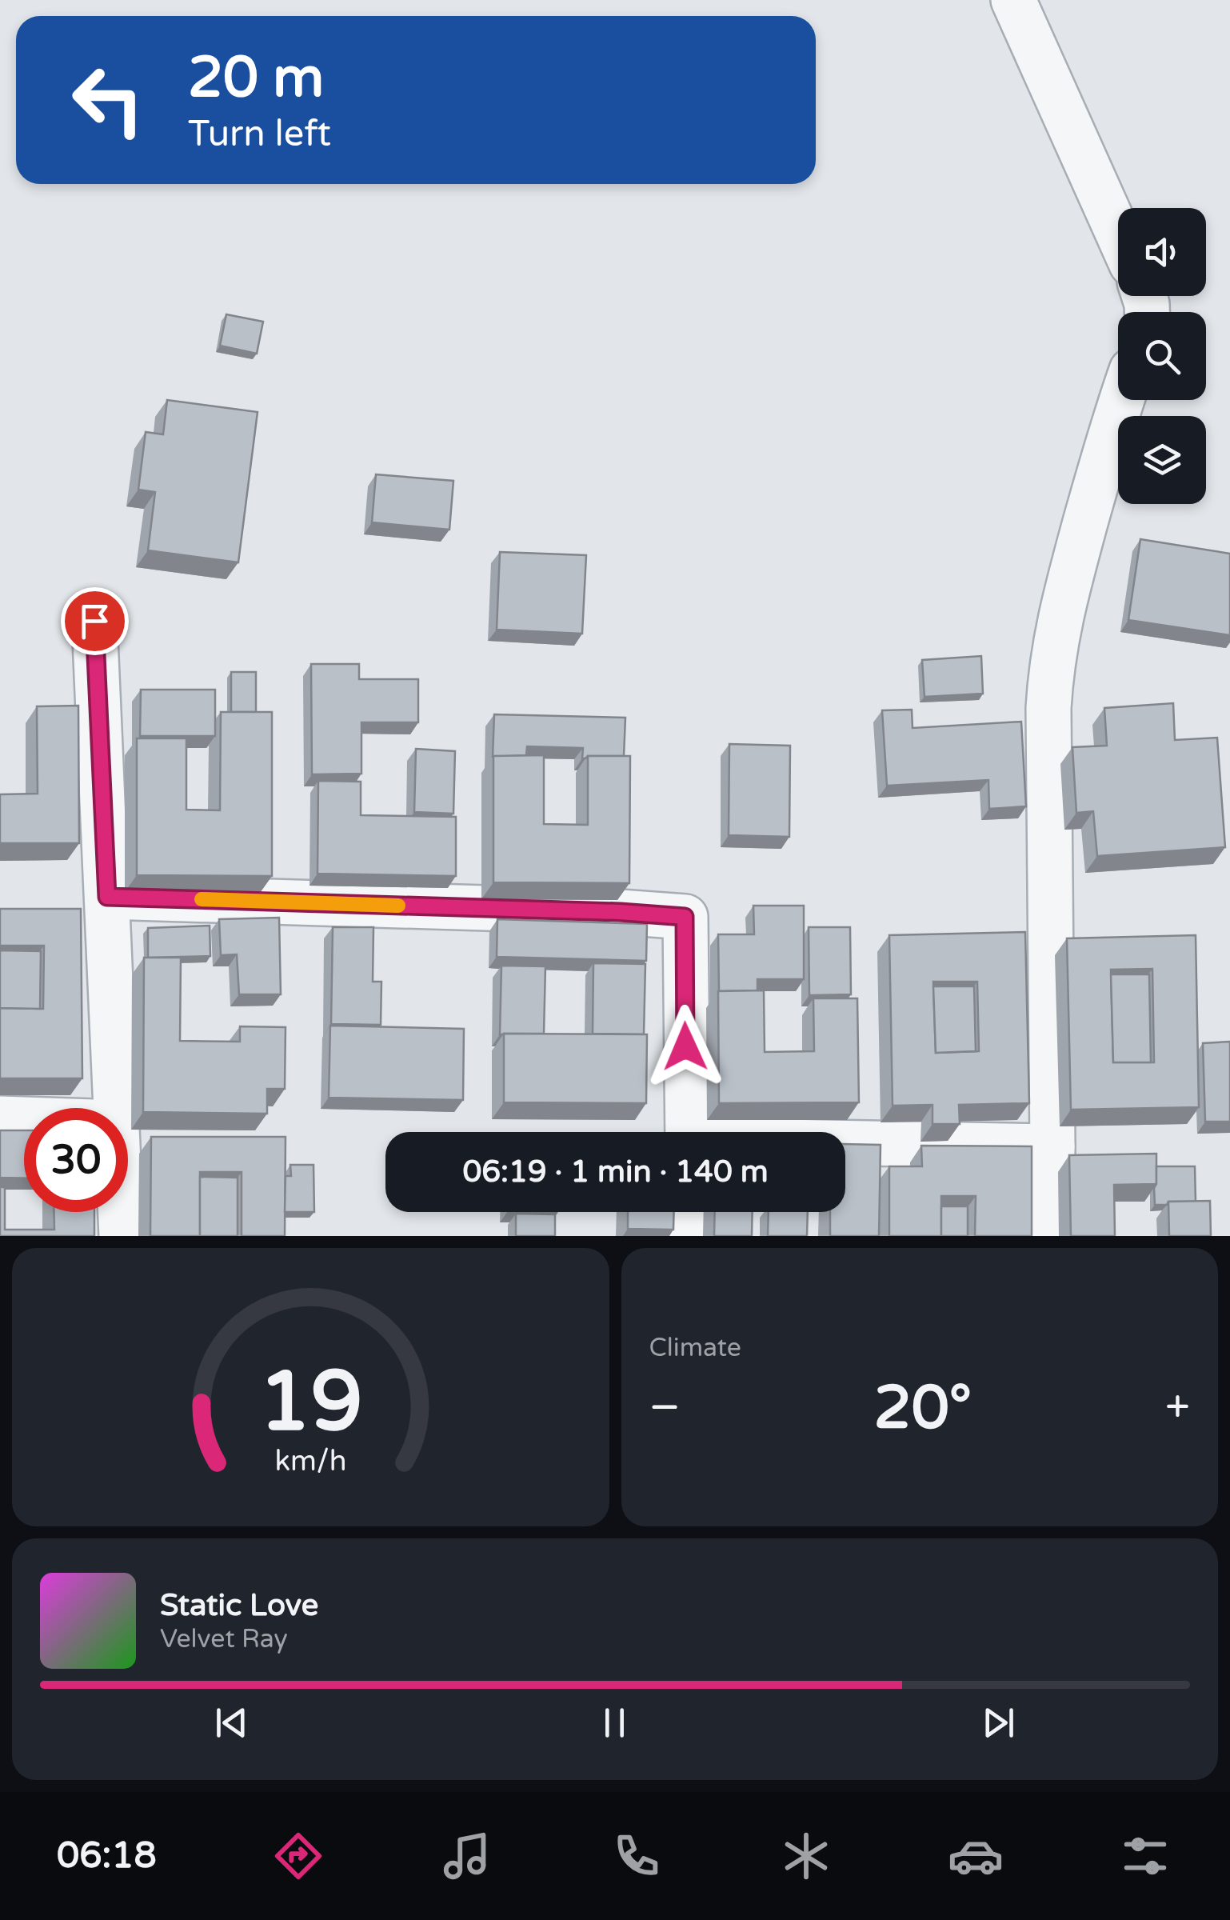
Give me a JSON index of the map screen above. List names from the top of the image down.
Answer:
{
  "page": {
    "turn": ["20 m", "Turn left"],
    "limit": "30",
    "trip": "06:19 · 1 min · 140 m",
    "tile": "Climate",
    "heat": ["−", "20°", "+"],
    "song": ["Static Love", "Velvet Ray"],
    "tabs": "06:18",
    "gauge": ["19", "km/h"]
  }
}
